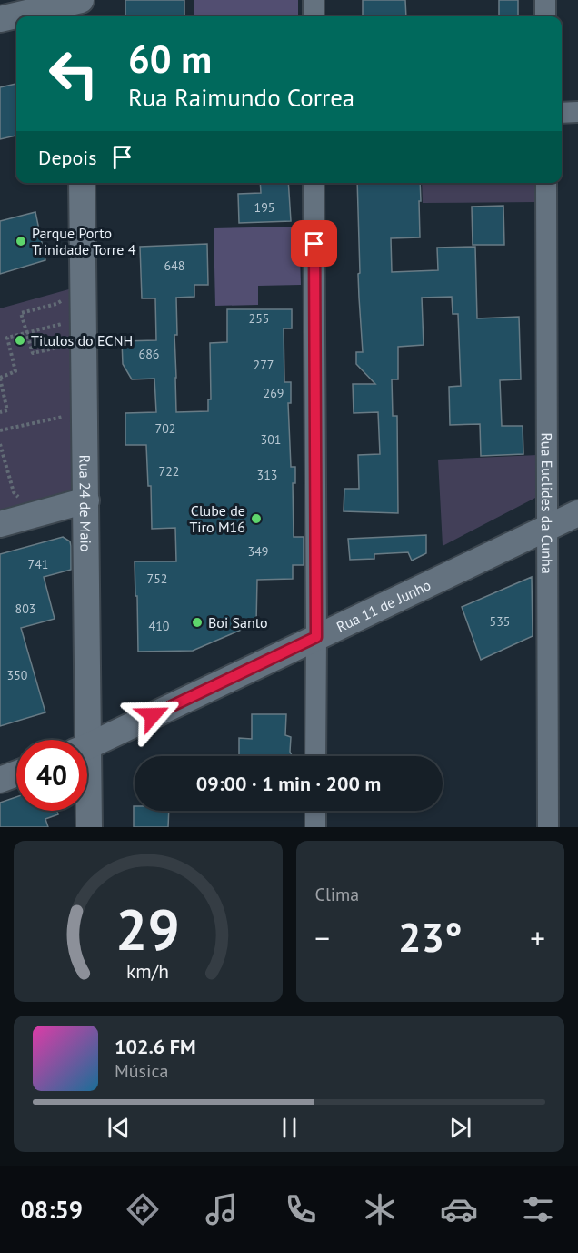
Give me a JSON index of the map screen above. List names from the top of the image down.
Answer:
{
  "streets": {
    "street": ["Rua 24 de Maio", "Rua Euclides da Cunha", "Rua 11 de Junho"]
  },
  "crossings": [
    ["Rua Euclides da Cunha", "Rua 11 de Junho"]
  ],
  "places": [
    "Parque Porto Trinidade Torre 4",
    "Titulos do ECNH",
    "Clube de Tiro M16",
    "Boi Santo"
  ],
  "house_numbers": [
    "195",
    "648",
    "255",
    "686",
    "277",
    "269",
    "702",
    "301",
    "722",
    "313",
    "349",
    "741",
    "752",
    "803",
    "535",
    "410",
    "350"
  ],
  "page": {
    "turn": ["60 m", "Rua Raimundo Correa"],
    "then": "Depois",
    "limit": "40",
    "trip": "09:00 · 1 min · 200 m",
    "tile": "Clima",
    "heat": ["−", "23°", "+"],
    "song": ["102.6 FM", "Música"],
    "tabs": "08:59",
    "gauge": ["29", "km/h"]
  }
}
